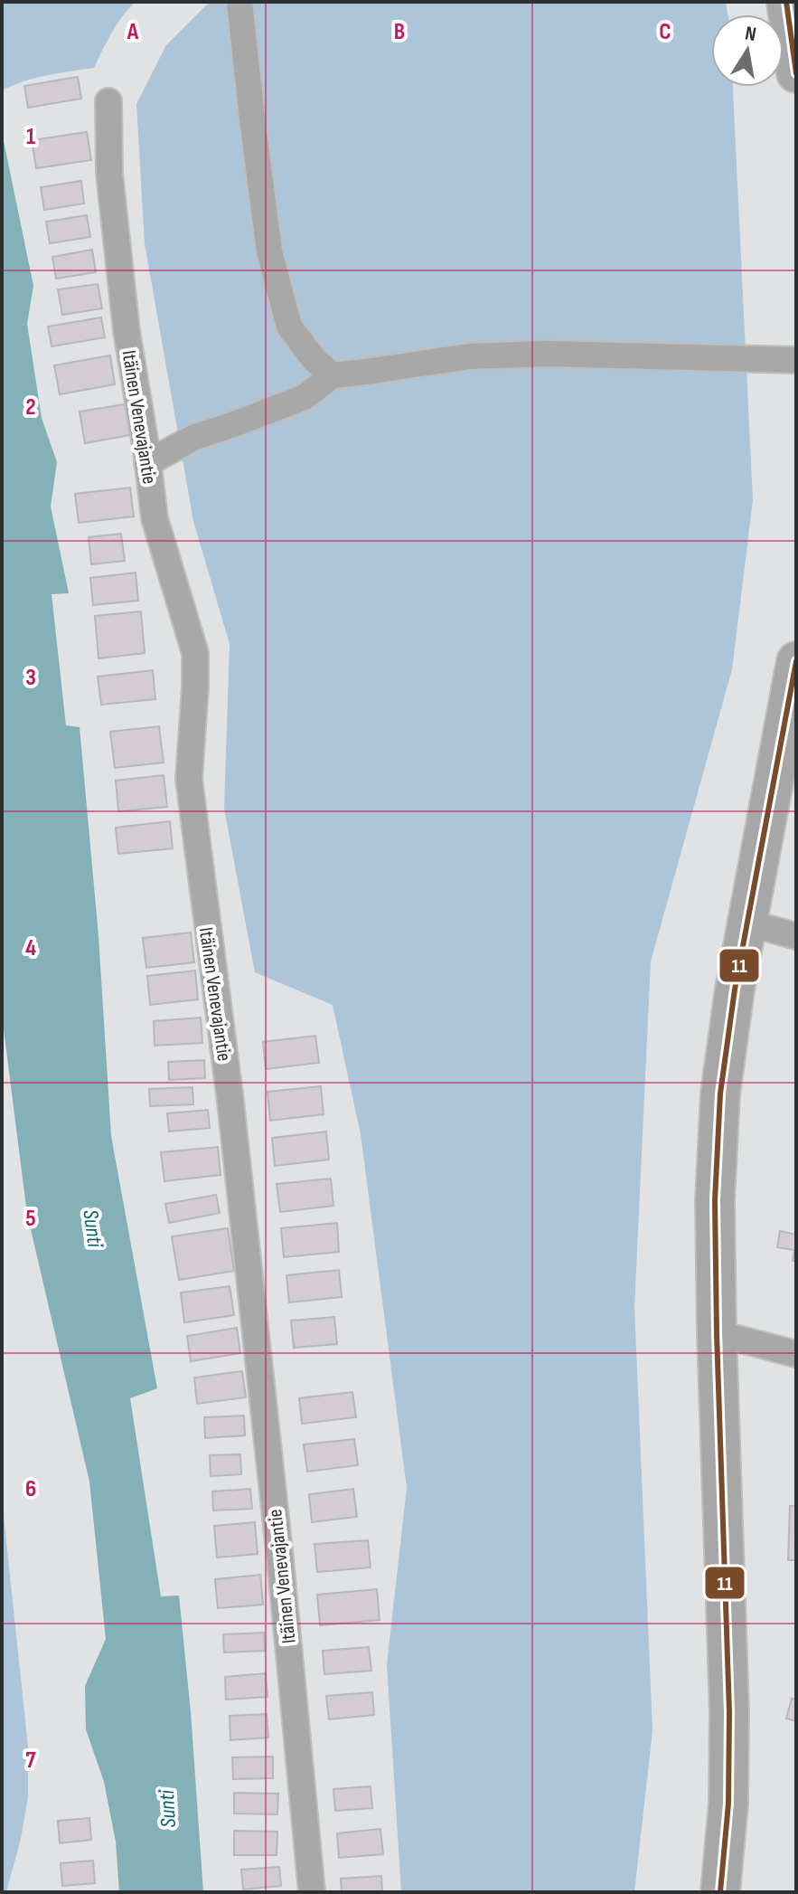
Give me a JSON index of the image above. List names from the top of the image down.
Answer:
{
  "streets": {
    "street": ["Itäinen Venevajantie"]
  },
  "water": ["Sunti"],
  "lines": ["transit line 11"],
  "north": "top",
  "grid": {
    "columns": ["A", "B", "C"],
    "rows": [
      "1",
      "2",
      "3",
      "4",
      "5",
      "6",
      "7"
    ]
  }
}
